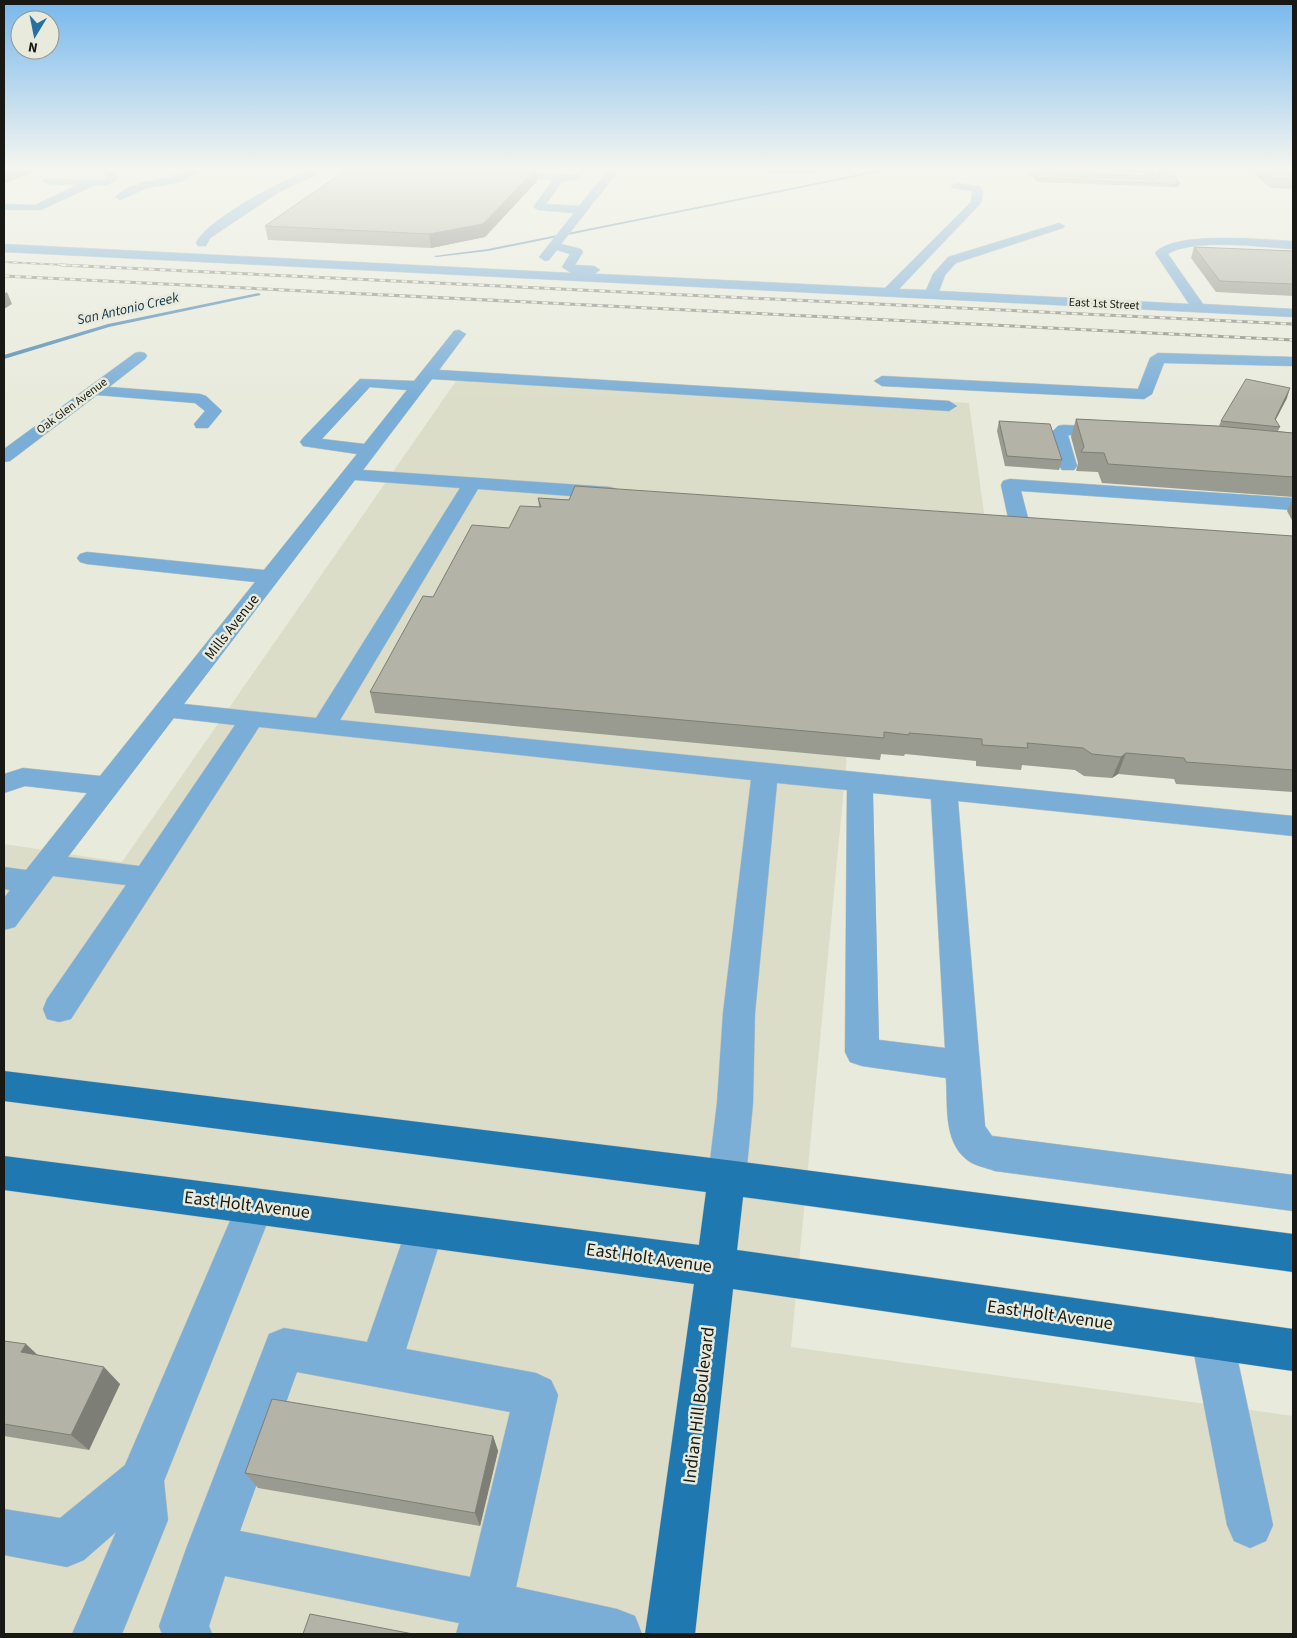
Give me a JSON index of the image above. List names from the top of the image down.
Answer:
{
  "streets": {
    "main road": ["East Holt Avenue", "Indian Hill Boulevard"],
    "street": ["East 1st Street", "Oak Glen Avenue", "Mills Avenue"]
  },
  "crossings": [
    ["East Holt Avenue", "Indian Hill Boulevard"]
  ],
  "water": ["San Antonio Creek"],
  "north": "bottom"
}
